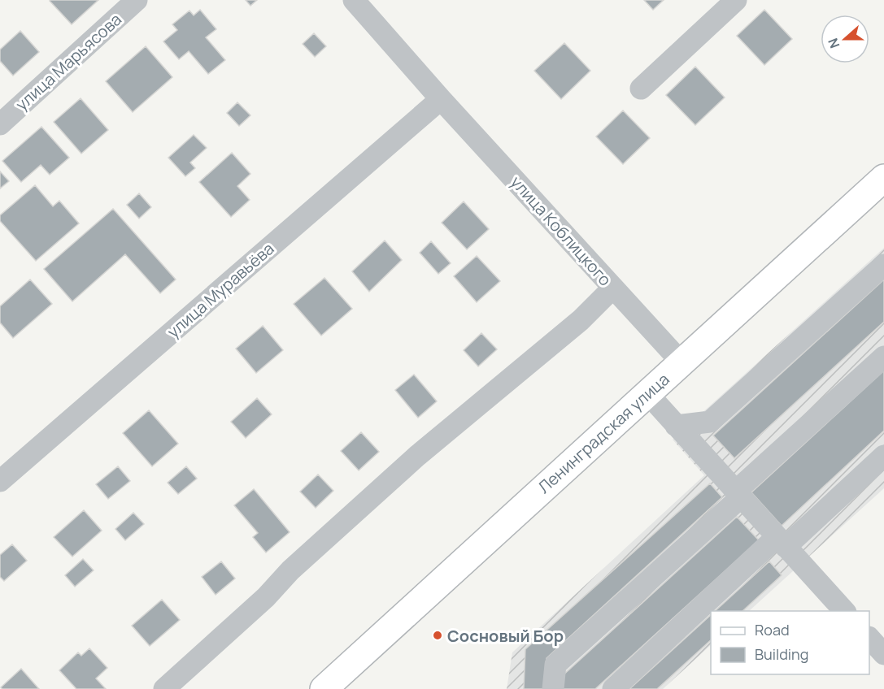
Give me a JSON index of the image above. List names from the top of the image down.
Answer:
{
  "streets": {
    "main road": ["Ленинградская улица"],
    "street": ["улица Марьясова", "улица Коблицкого", "улица Муравьёва"]
  },
  "crossings": [
    ["улица Коблицкого", "улица Муравьёва"],
    ["улица Коблицкого", "Ленинградская улица"]
  ],
  "places": ["Сосновый Бор"],
  "legend": ["Road", "Building"],
  "north": "left"
}
